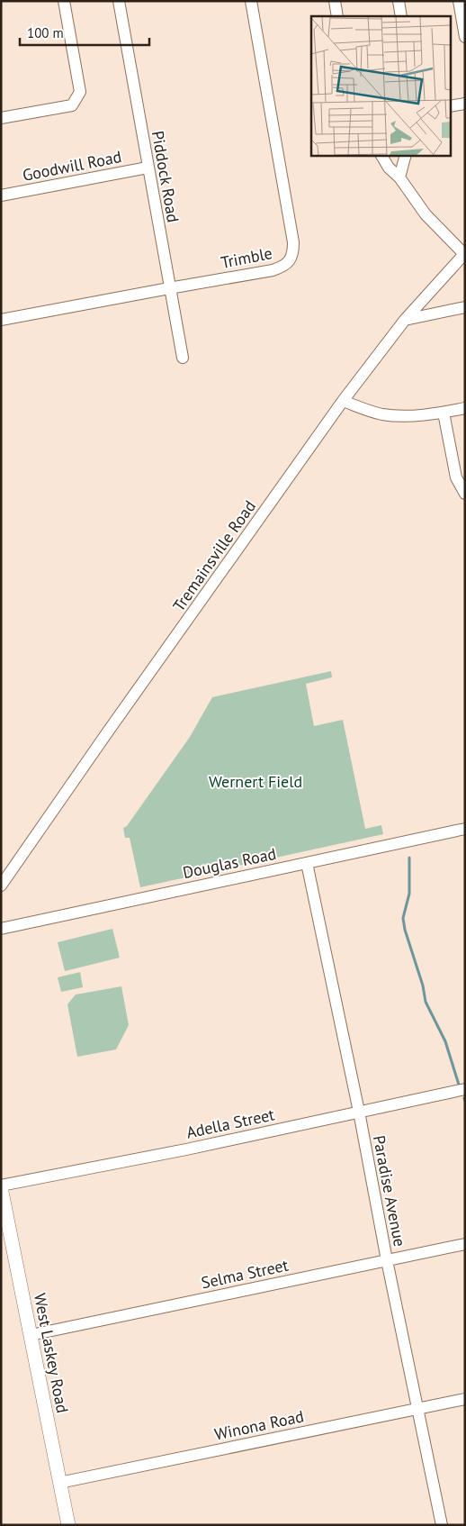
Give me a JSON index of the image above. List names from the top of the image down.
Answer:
{
  "streets": {
    "main road": ["West Laskey Road"],
    "street": [
      "Goodwill Road",
      "Piddock Road",
      "Trimble",
      "Tremainsville Road",
      "Douglas Road",
      "Adella Street",
      "Paradise Avenue",
      "Selma Street",
      "Winona Road"
    ]
  },
  "crossings": [
    ["Goodwill Road", "Piddock Road"],
    ["Piddock Road", "Trimble"],
    ["Douglas Road", "Paradise Avenue"],
    ["Adella Street", "Paradise Avenue"],
    ["Adella Street", "West Laskey Road"],
    ["Paradise Avenue", "Selma Street"],
    ["Paradise Avenue", "Winona Road"],
    ["Selma Street", "West Laskey Road"],
    ["West Laskey Road", "Winona Road"]
  ],
  "parks": ["Wernert Field"],
  "scale_bar": "100 m"
}
